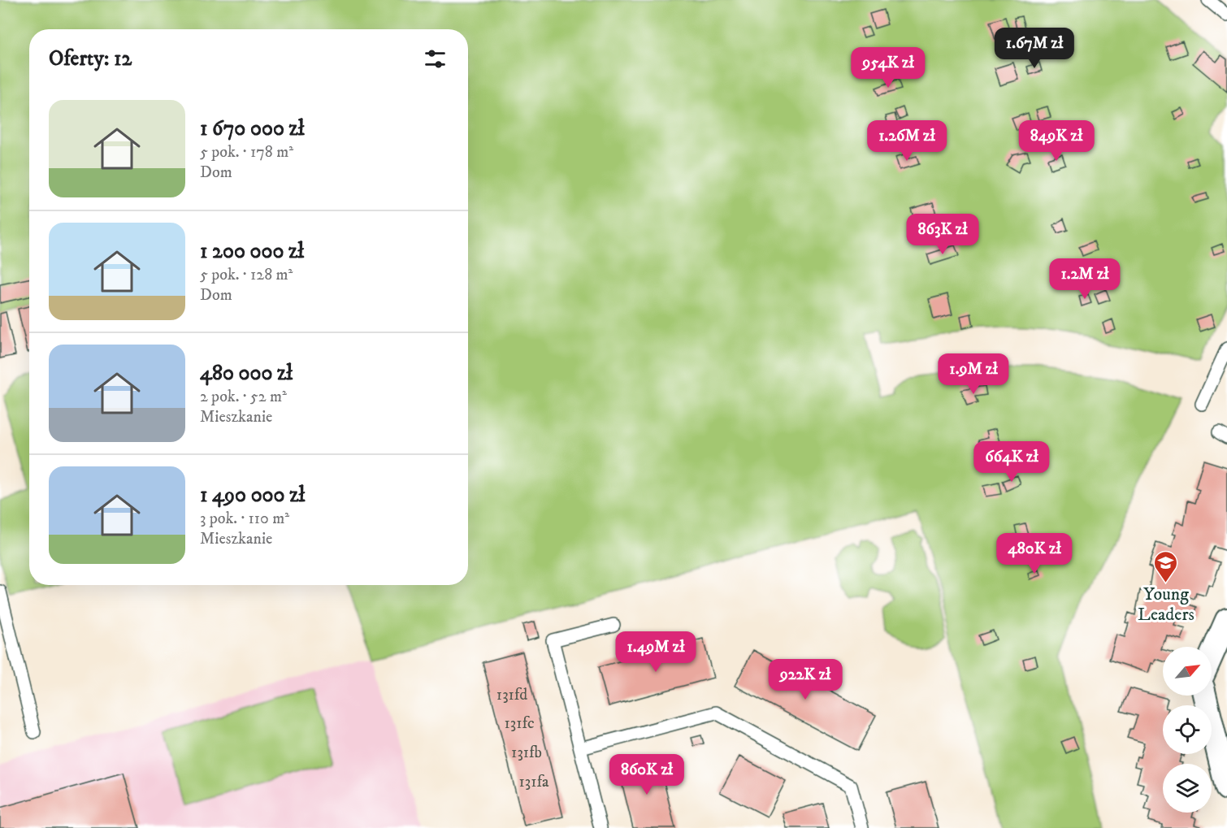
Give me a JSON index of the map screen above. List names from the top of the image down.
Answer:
{
  "places": {
    "school or university": ["Young Leaders"]
  },
  "house_numbers": [
    "131fd",
    "131fc",
    "131fb",
    "131fa"
  ],
  "north": "top right",
  "page": {
    "price": [
      "1.67M zł",
      "954K zł",
      "1.26M zł",
      "849K zł",
      "863K zł",
      "1.2M zł",
      "1.9M zł",
      "664K zł",
      "480K zł",
      "1.49M zł",
      "922K zł",
      "860K zł"
    ],
    "heading": "Oferty: 12",
    "list": [
      {
        "name": "1 670 000 zł",
        "note": "5 pok. · 178 m² · Dom"
      },
      {
        "name": "1 200 000 zł",
        "note": "5 pok. · 128 m² · Dom"
      },
      {
        "name": "480 000 zł",
        "note": "2 pok. · 52 m² · Mieszkanie"
      },
      {
        "name": "1 490 000 zł",
        "note": "3 pok. · 110 m² · Mieszkanie"
      }
    ]
  }
}
